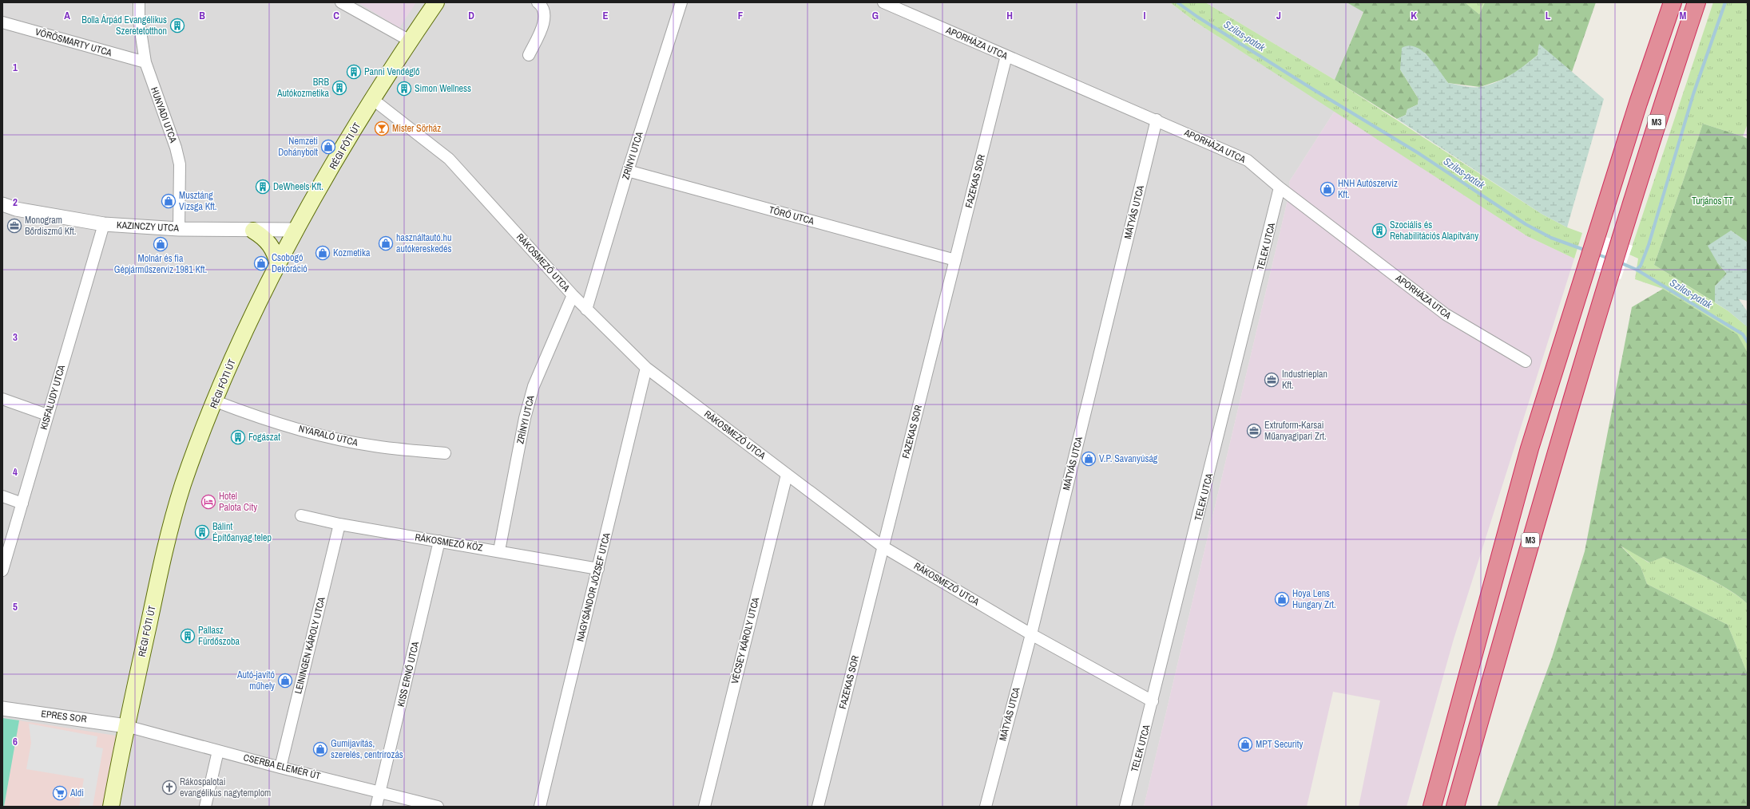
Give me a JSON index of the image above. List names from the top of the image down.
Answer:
{
  "streets": {
    "highway": ["M3"],
    "main road": ["RÉGI FÓTI ÚT"],
    "street": [
      "VÖRÖSMARTY UTCA",
      "APORHÁZA UTCA",
      "HUNYADI UTCA",
      "ZRÍNYI UTCA",
      "FAZEKAS SOR",
      "MÁTYÁS UTCA",
      "TÖRŐ UTCA",
      "KAZINCZY UTCA",
      "TELEK UTCA",
      "RÁKOSMEZŐ UTCA",
      "KISFALUDY UTCA",
      "NYARALÓ UTCA",
      "RÁKOSMEZŐ KÖZ",
      "NAGYSÁNDOR JÓZSEF UTCA",
      "VÉCSEY KÁROLY UTCA",
      "LEININGEN KÁROLY UTCA",
      "KISS ERNŐ UTCA",
      "EPRES SOR",
      "CSERBA ELEMÉR ÚT"
    ]
  },
  "crossings": [
    ["VÖRÖSMARTY UTCA", "HUNYADI UTCA"],
    ["APORHÁZA UTCA", "FAZEKAS SOR"],
    ["APORHÁZA UTCA", "MÁTYÁS UTCA"],
    ["APORHÁZA UTCA", "TELEK UTCA"],
    ["HUNYADI UTCA", "KAZINCZY UTCA"],
    ["RÉGI FÓTI ÚT", "KAZINCZY UTCA"],
    ["RÉGI FÓTI ÚT", "RÁKOSMEZŐ UTCA"],
    ["RÉGI FÓTI ÚT", "NYARALÓ UTCA"],
    ["RÉGI FÓTI ÚT", "EPRES SOR"],
    ["RÉGI FÓTI ÚT", "CSERBA ELEMÉR ÚT"],
    ["ZRÍNYI UTCA", "TÖRŐ UTCA"],
    ["ZRÍNYI UTCA", "RÁKOSMEZŐ UTCA"],
    ["ZRÍNYI UTCA", "RÁKOSMEZŐ KÖZ"],
    ["FAZEKAS SOR", "TÖRŐ UTCA"],
    ["FAZEKAS SOR", "RÁKOSMEZŐ UTCA"],
    ["MÁTYÁS UTCA", "RÁKOSMEZŐ UTCA"],
    ["KAZINCZY UTCA", "KISFALUDY UTCA"],
    ["TELEK UTCA", "RÁKOSMEZŐ UTCA"],
    ["RÁKOSMEZŐ UTCA", "NAGYSÁNDOR JÓZSEF UTCA"],
    ["RÁKOSMEZŐ UTCA", "VÉCSEY KÁROLY UTCA"],
    ["RÁKOSMEZŐ KÖZ", "NAGYSÁNDOR JÓZSEF UTCA"],
    ["RÁKOSMEZŐ KÖZ", "LEININGEN KÁROLY UTCA"],
    ["RÁKOSMEZŐ KÖZ", "KISS ERNŐ UTCA"],
    ["LEININGEN KÁROLY UTCA", "CSERBA ELEMÉR ÚT"],
    ["KISS ERNŐ UTCA", "CSERBA ELEMÉR ÚT"],
    ["EPRES SOR", "CSERBA ELEMÉR ÚT"]
  ],
  "water": ["Szilas-patak"],
  "parks": ["Turjános TT"],
  "places": {
    "building": [
      "Bolla Árpád Evangélikus Szeretetotthon",
      "Panni Vendéglő",
      "BRB Autókozmetika",
      "Simon Wellness",
      "DeWheels Kft.",
      "Szociális és Rehabilitációs Alapítvány",
      "Fogászat",
      "Bálint Építőanyag telep",
      "Pallasz Fürdőszoba"
    ],
    "bar": ["Mister Sörház"],
    "shop": [
      "Nemzeti Dohánybolt",
      "HNH Autószerviz Kft.",
      "Musztáng Vizsga Kft.",
      "használtautó.hu autókereskedés",
      "Molnár és fia Gépjárműszerviz 1981 Kft.",
      "Kozmetika",
      "Csobogó Dekoráció",
      "V.P. Savanyúság",
      "Hoya Lens Hungary Zrt.",
      "Autó-javító műhely",
      "MPT Security",
      "Gumijavítás, szerelés, centrírozás"
    ],
    "office": ["Monogram Bőrdíszmű Kft.", "Industrieplan Kft.", "Extruform-Karsai Műanyagipari Zrt."],
    "hotel": ["Hotel Palota City"],
    "church": ["Rákospalotai evangélikus nagytemplom"],
    "supermarket": ["Aldi"]
  },
  "grid": {
    "columns": [
      "A",
      "B",
      "C",
      "D",
      "E",
      "F",
      "G",
      "H",
      "I",
      "J",
      "K",
      "L",
      "M"
    ],
    "rows": [
      "1",
      "2",
      "3",
      "4",
      "5",
      "6"
    ]
  }
}
